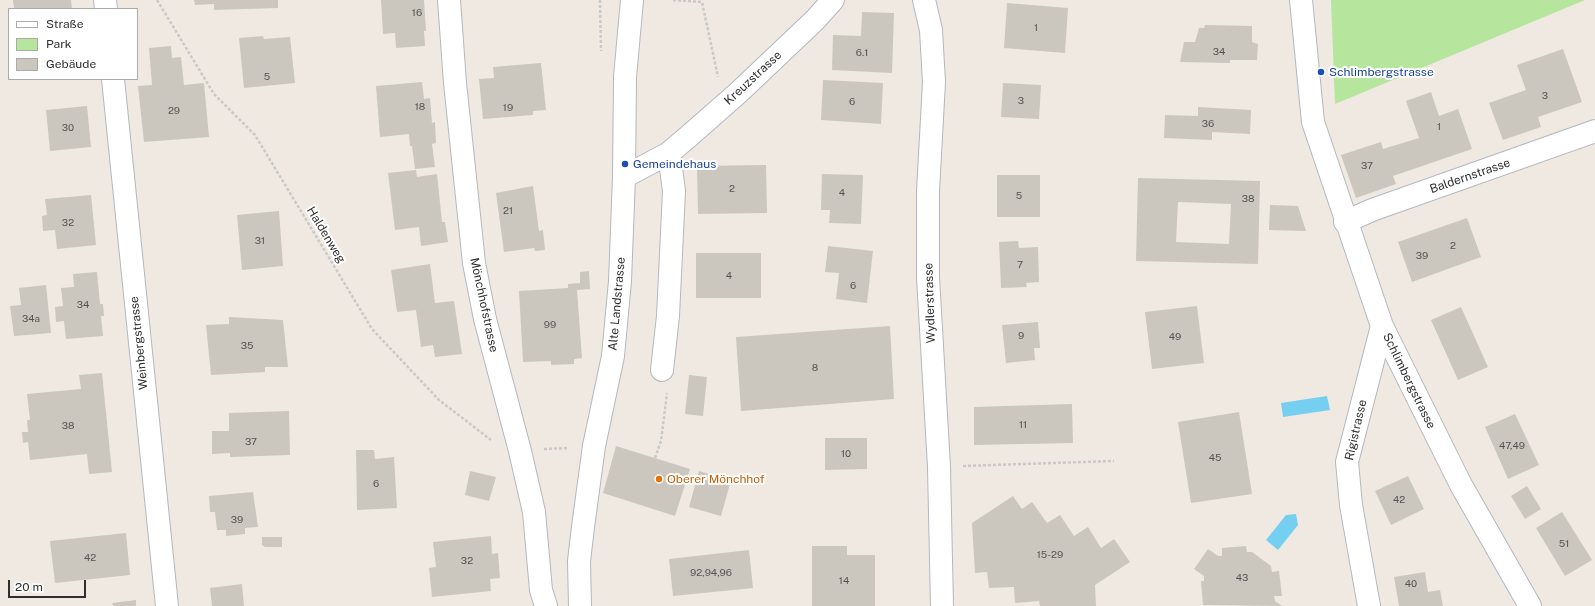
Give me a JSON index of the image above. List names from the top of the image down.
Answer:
{
  "streets": {
    "street": [
      "Kreuzstrasse",
      "Baldernstrasse",
      "Wydlerstrasse",
      "Alte Landstrasse",
      "Mönchhofstrasse",
      "Weinbergstrasse",
      "Schlimbergstrasse",
      "Rigistrasse"
    ],
    "path": ["Haldenweg"]
  },
  "crossings": [
    ["Kreuzstrasse", "Alte Landstrasse"],
    ["Baldernstrasse", "Schlimbergstrasse"],
    ["Schlimbergstrasse", "Rigistrasse"]
  ],
  "places": ["Schlimbergstrasse", "Gemeindehaus", "Oberer Mönchhof"],
  "house_numbers": [
    "16",
    "1",
    "34",
    "6.1",
    "5",
    "3",
    "3",
    "6",
    "18",
    "19",
    "29",
    "36",
    "1",
    "30",
    "37",
    "2",
    "4",
    "5",
    "38",
    "21",
    "32",
    "31",
    "2",
    "39",
    "7",
    "4",
    "6",
    "34",
    "34a",
    "99",
    "9",
    "49",
    "35",
    "8",
    "11",
    "38",
    "37",
    "47,49",
    "10",
    "45",
    "6",
    "42",
    "39",
    "51",
    "15-29",
    "42",
    "32",
    "92,94,96",
    "43",
    "14",
    "40"
  ],
  "legend": ["Straße", "Park", "Gebäude"],
  "scale_bar": "20 m"
}
